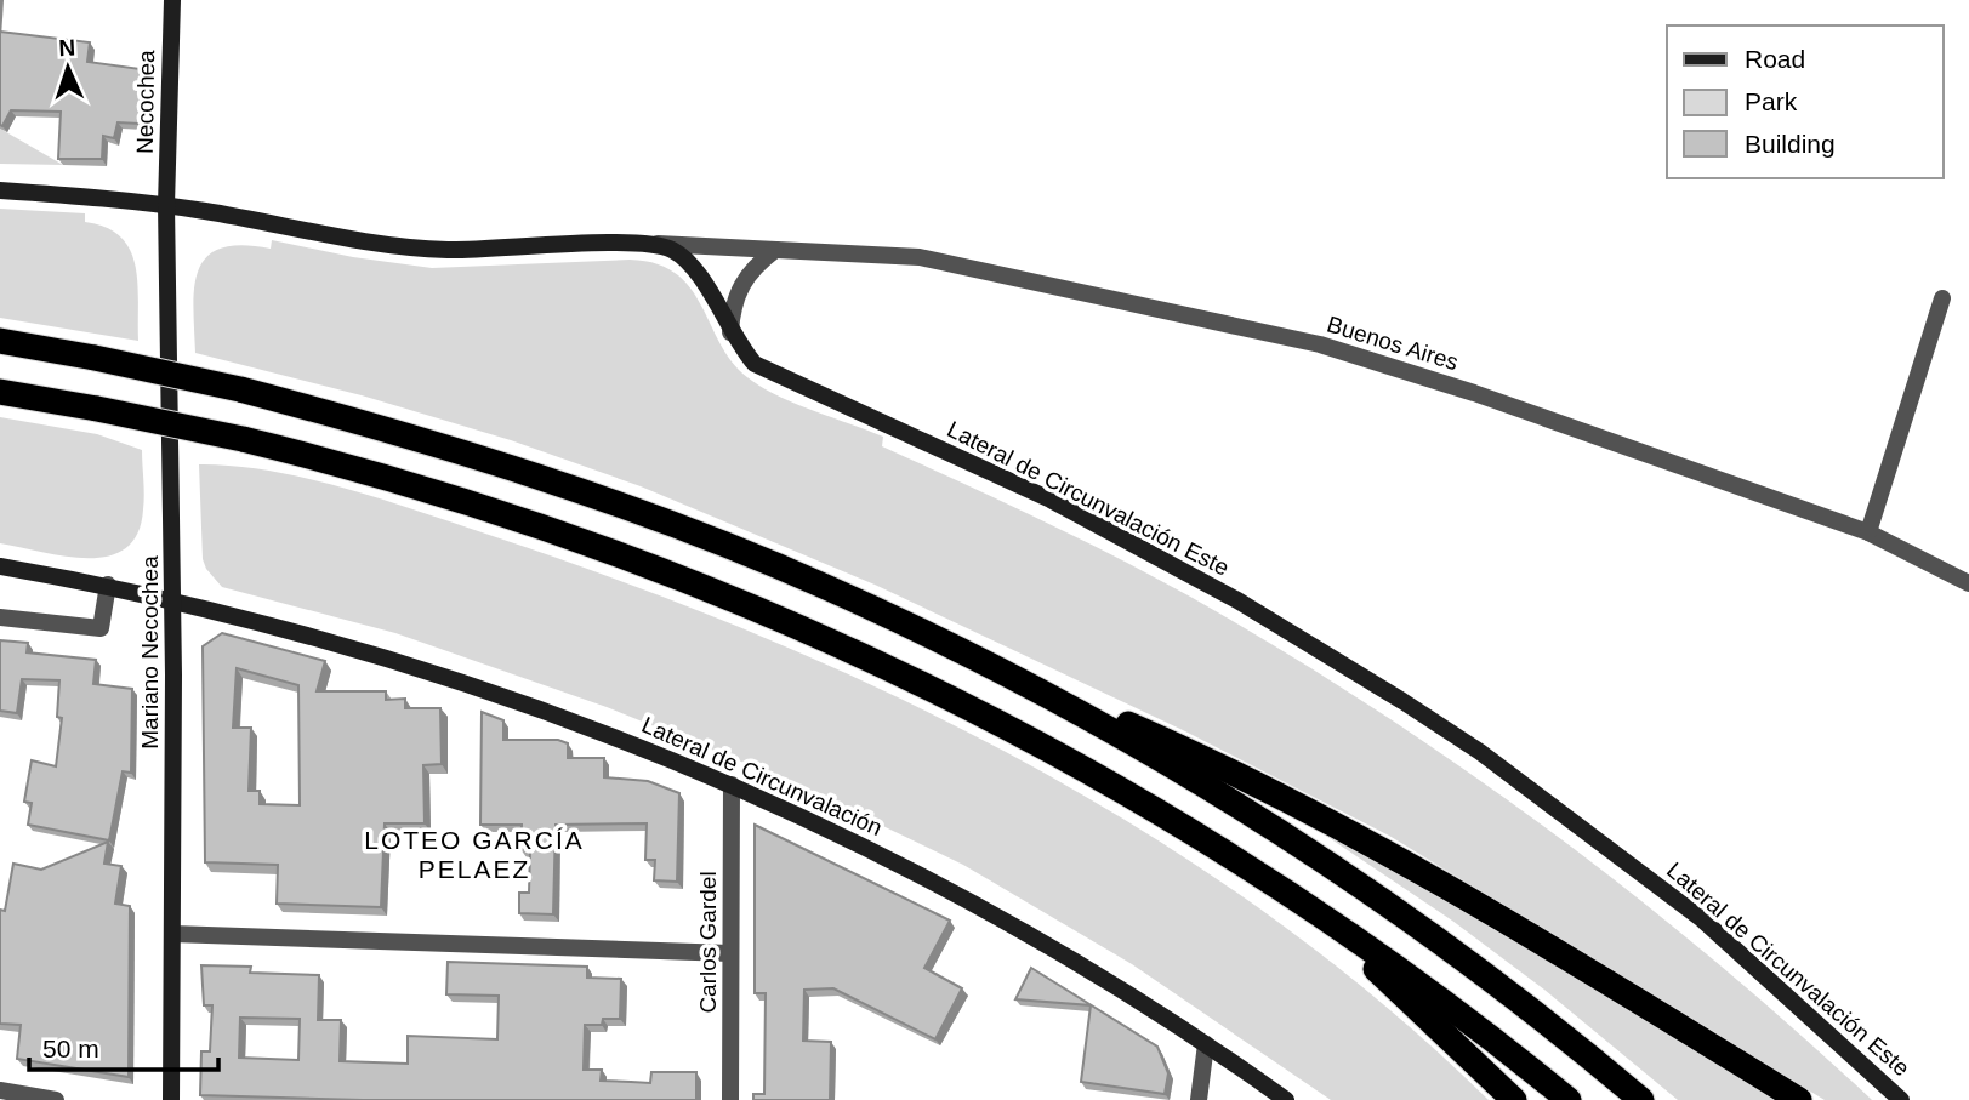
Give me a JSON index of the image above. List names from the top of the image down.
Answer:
{
  "streets": {
    "street": [
      "Necochea",
      "Buenos Aires",
      "Lateral de Circunvalación Este",
      "Mariano Necochea",
      "Lateral de Circunvalación",
      "Carlos Gardel"
    ]
  },
  "crossings": [
    ["Necochea", "Mariano Necochea"],
    ["Buenos Aires", "Lateral de Circunvalación Este"],
    ["Mariano Necochea", "Lateral de Circunvalación"],
    ["Lateral de Circunvalación", "Carlos Gardel"]
  ],
  "districts": ["LOTEO GARCÍA PELAEZ"],
  "legend": ["Road", "Park", "Building"],
  "scale_bar": "50 m",
  "north": "top"
}
